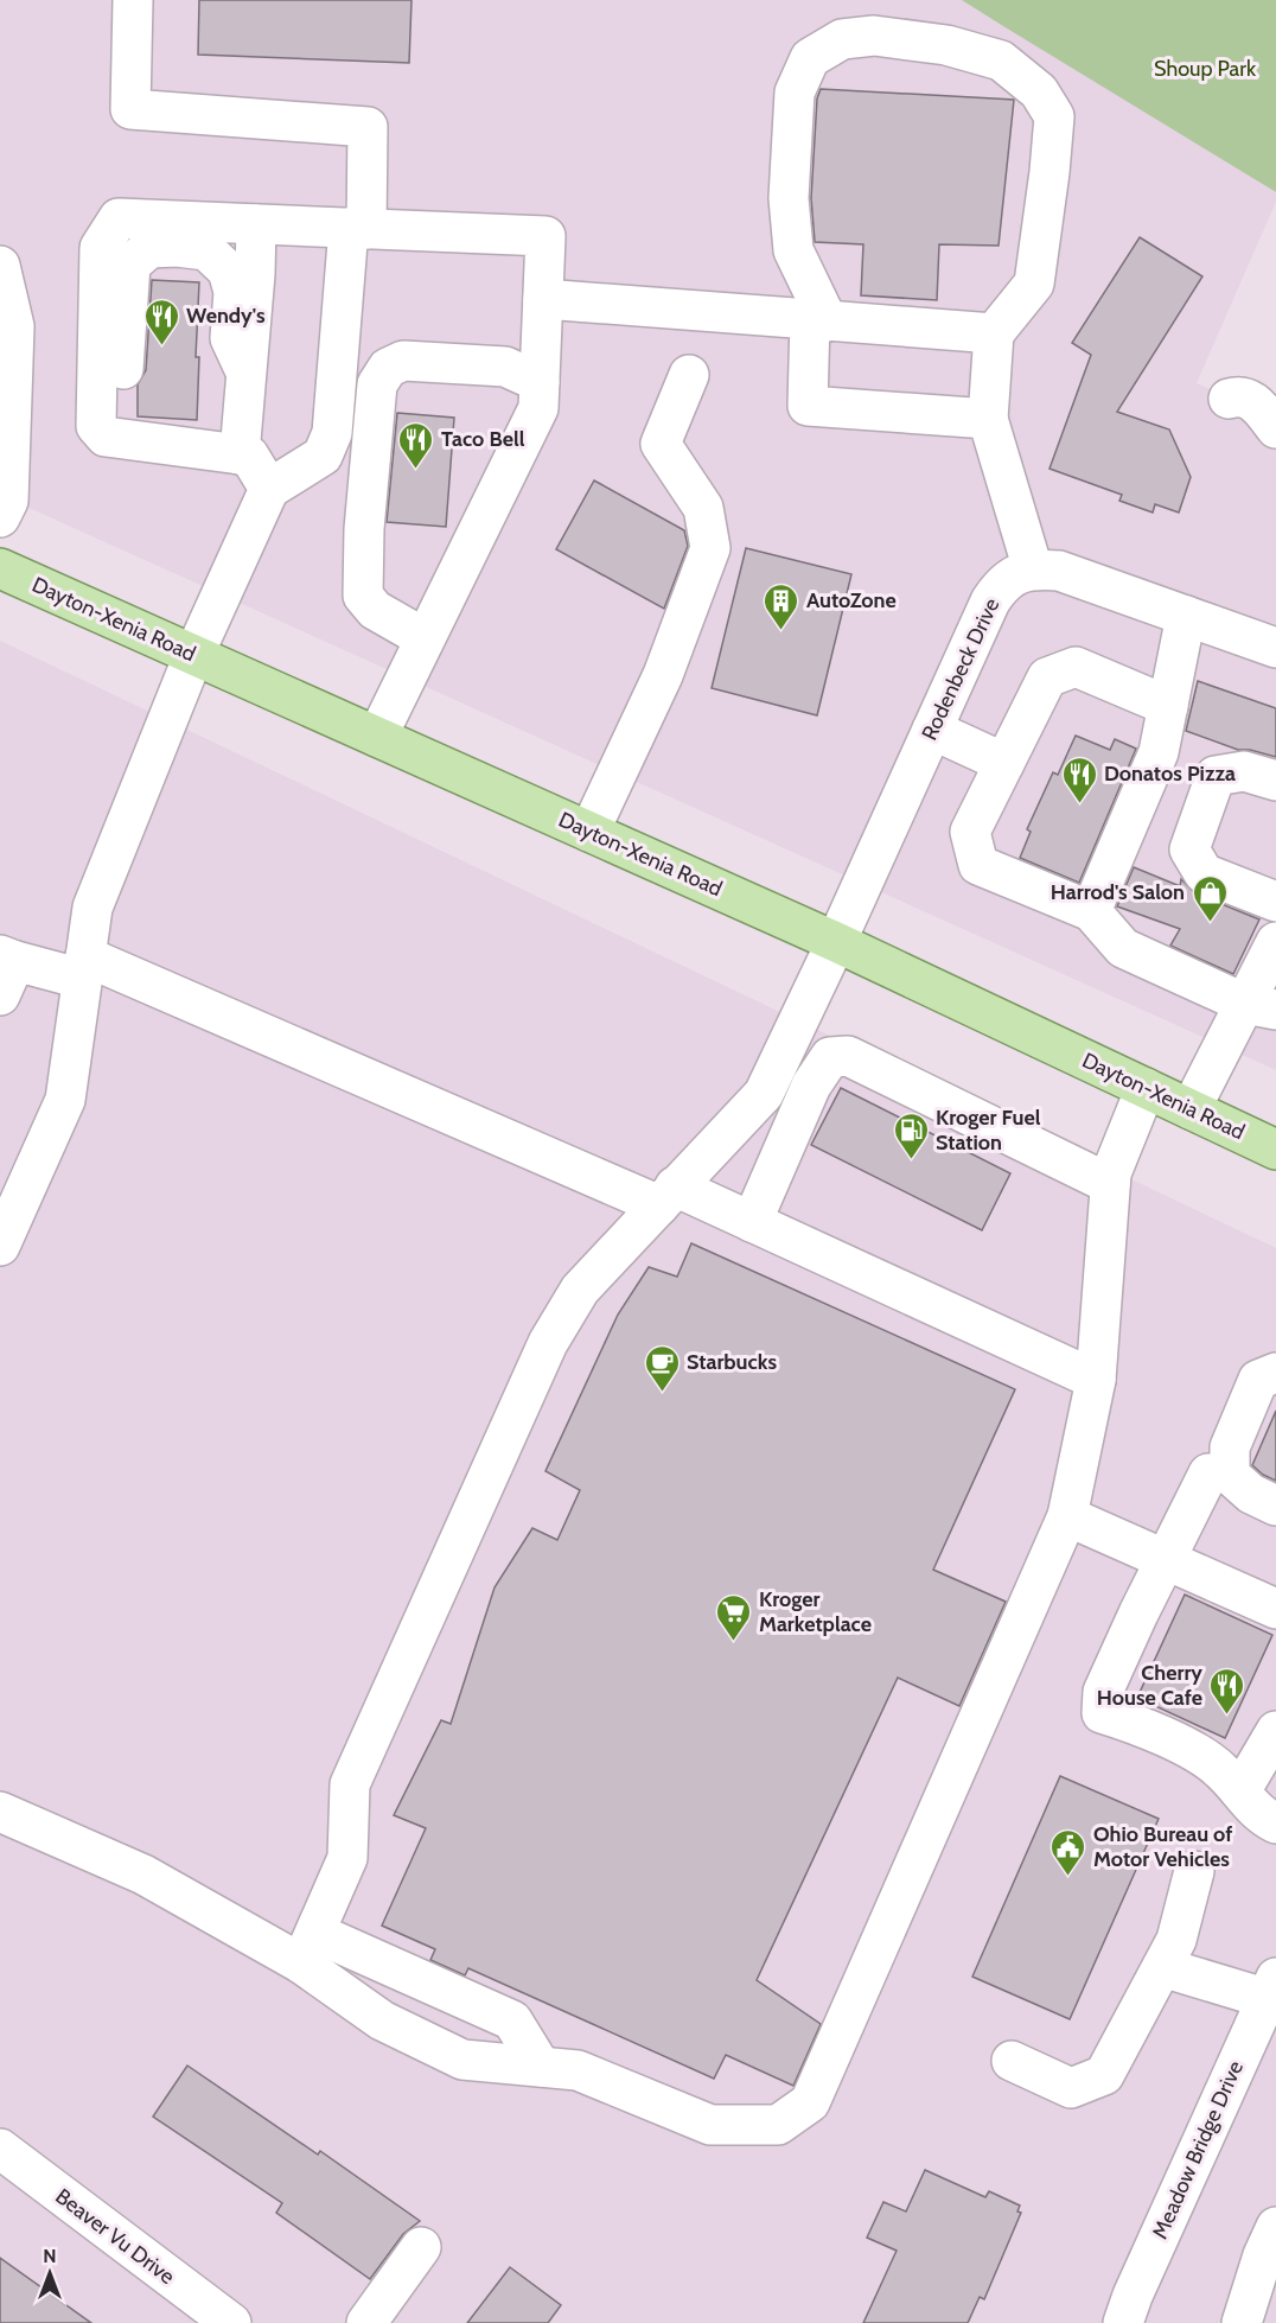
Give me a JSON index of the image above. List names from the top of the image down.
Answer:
{
  "streets": {
    "main road": ["Dayton-Xenia Road"],
    "street": ["Rodenbeck Drive", "Meadow Bridge Drive", "Beaver Vu Drive"]
  },
  "crossings": [
    ["Dayton-Xenia Road", "Rodenbeck Drive"]
  ],
  "parks": ["Shoup Park"],
  "places": {
    "restaurant": [
      "Wendy's",
      "Taco Bell",
      "Donatos Pizza",
      "Cherry House Cafe"
    ],
    "building": ["AutoZone"],
    "shop": ["Harrod's Salon"],
    "fuel station": ["Kroger Fuel Station"],
    "cafe": ["Starbucks"],
    "supermarket": ["Kroger Marketplace"],
    "public building": ["Ohio Bureau of Motor Vehicles"]
  },
  "north": "top"
}
